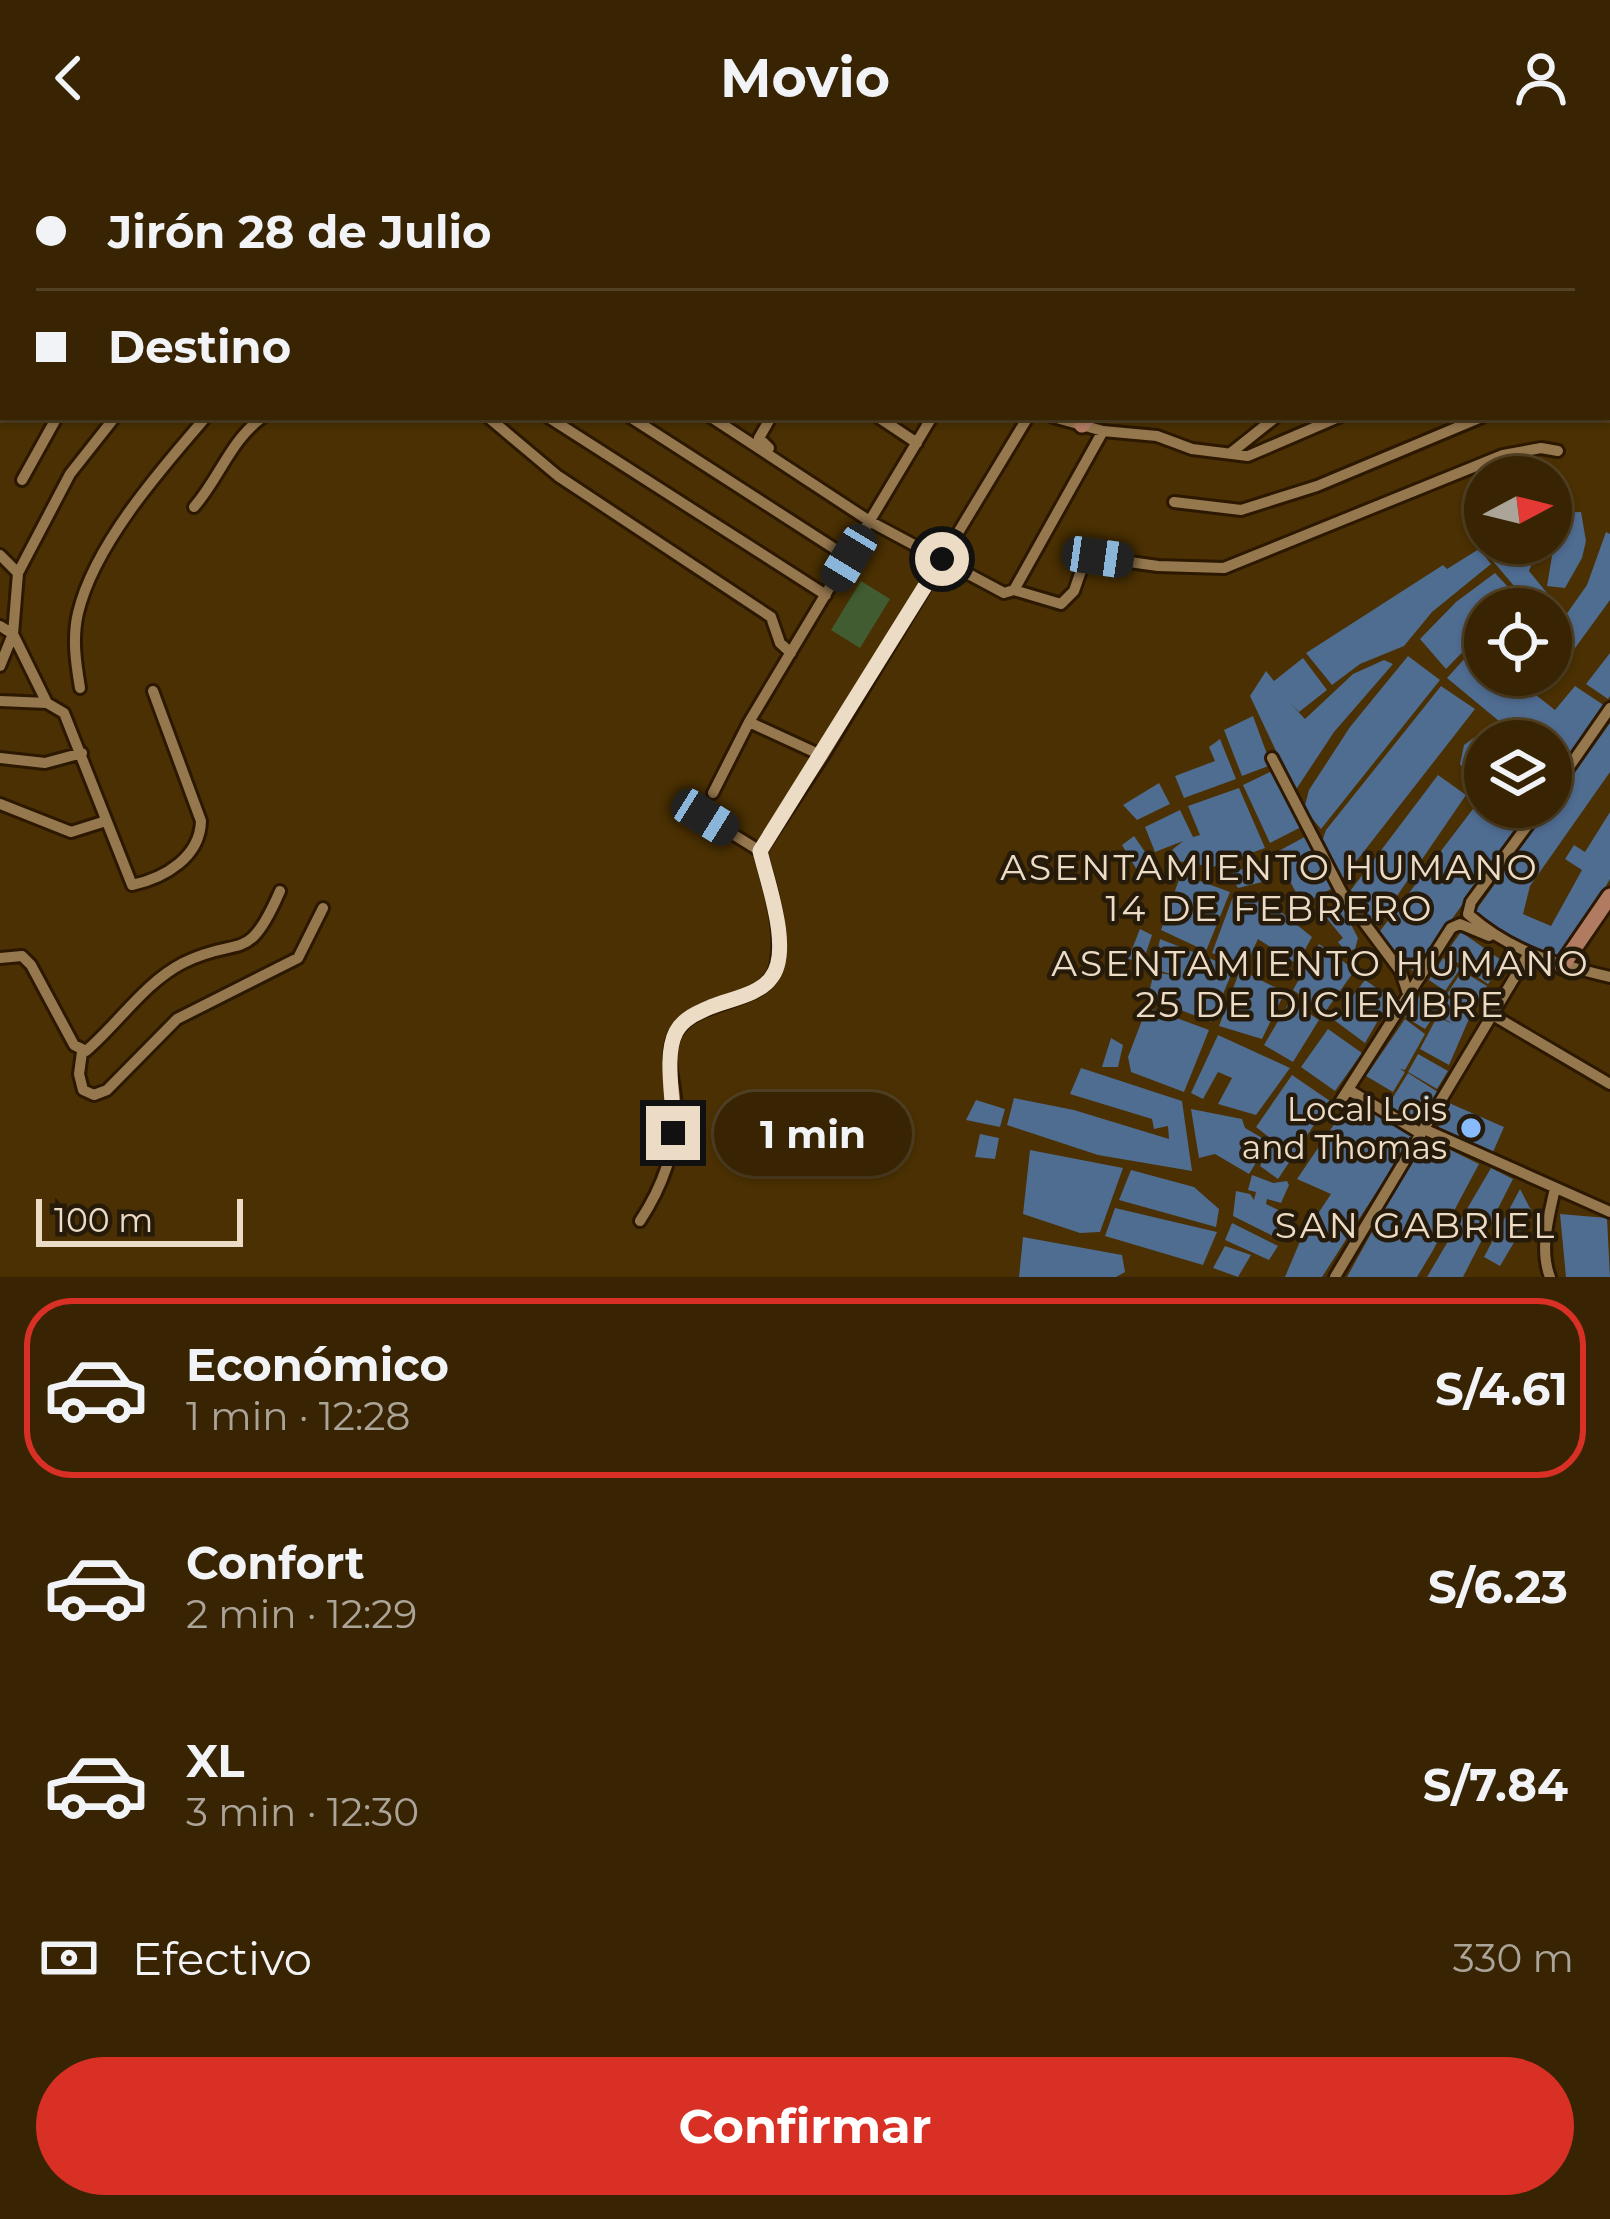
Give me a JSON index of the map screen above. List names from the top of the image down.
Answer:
{
  "districts": ["ASENTAMIENTO HUMANO 14 DE FEBRERO", "ASENTAMIENTO HUMANO 25 DE DICIEMBRE", "SAN GABRIEL"],
  "places": ["Local Lois and Thomas"],
  "scale_bar": "100 m",
  "north": "right",
  "page": {
    "header": "Movio",
    "banner": ["Jirón 28 de Julio", "Destino"],
    "bubble": "1 min",
    "scale": "100 m",
    "list": [
      {
        "name": "Económico",
        "note": "1 min · 12:28",
        "value": "S/4.61"
      },
      {
        "name": "Confort",
        "note": "2 min · 12:29",
        "value": "S/6.23"
      },
      {
        "name": "XL",
        "note": "3 min · 12:30",
        "value": "S/7.84"
      }
    ],
    "pay": ["Efectivo", "330 m"],
    "buttons": "Confirmar"
  }
}
